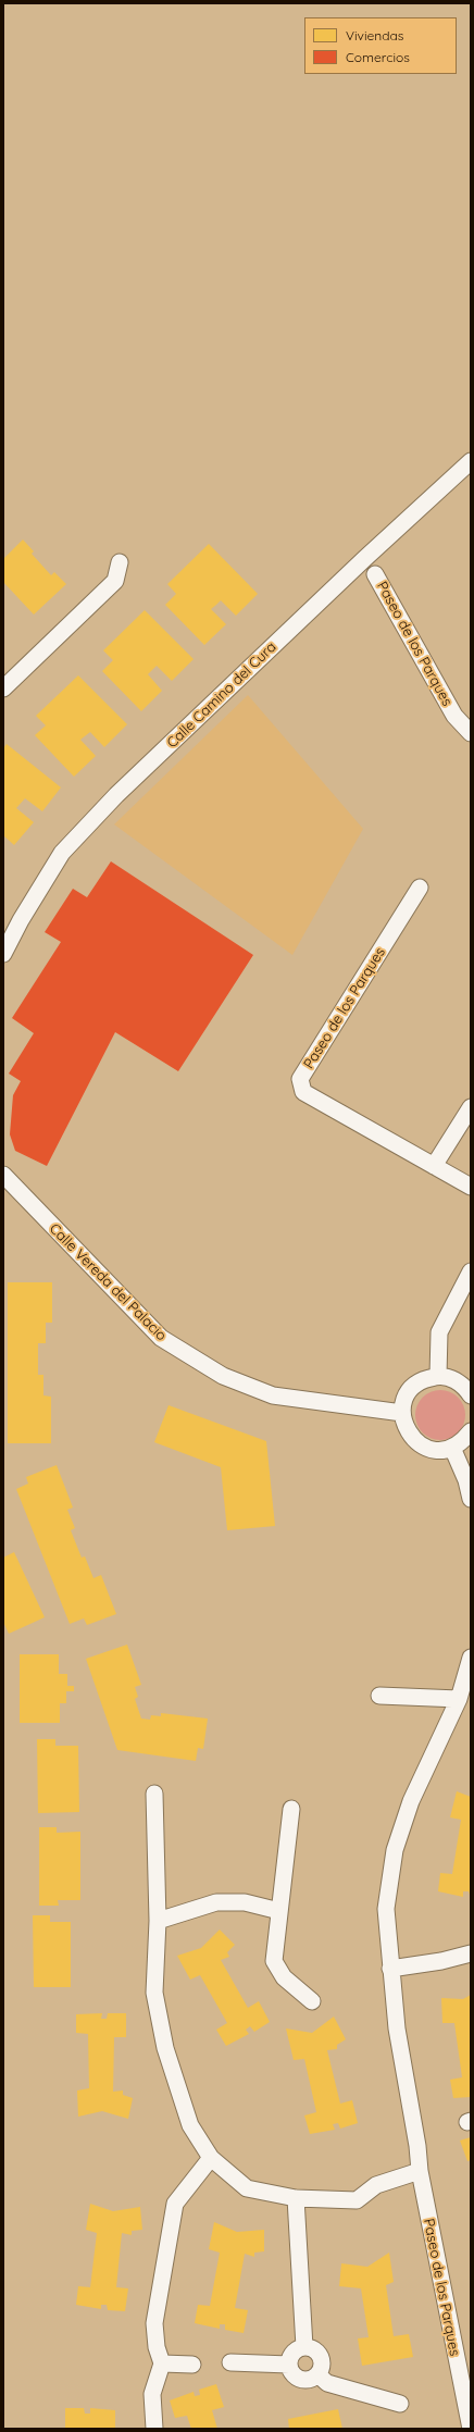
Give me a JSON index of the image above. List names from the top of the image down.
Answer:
{
  "streets": {
    "street": ["Paseo de los Parques", "Calle Camino del Cura", "Calle Vereda del Palacio"]
  },
  "legend": ["Viviendas", "Comercios"]
}
